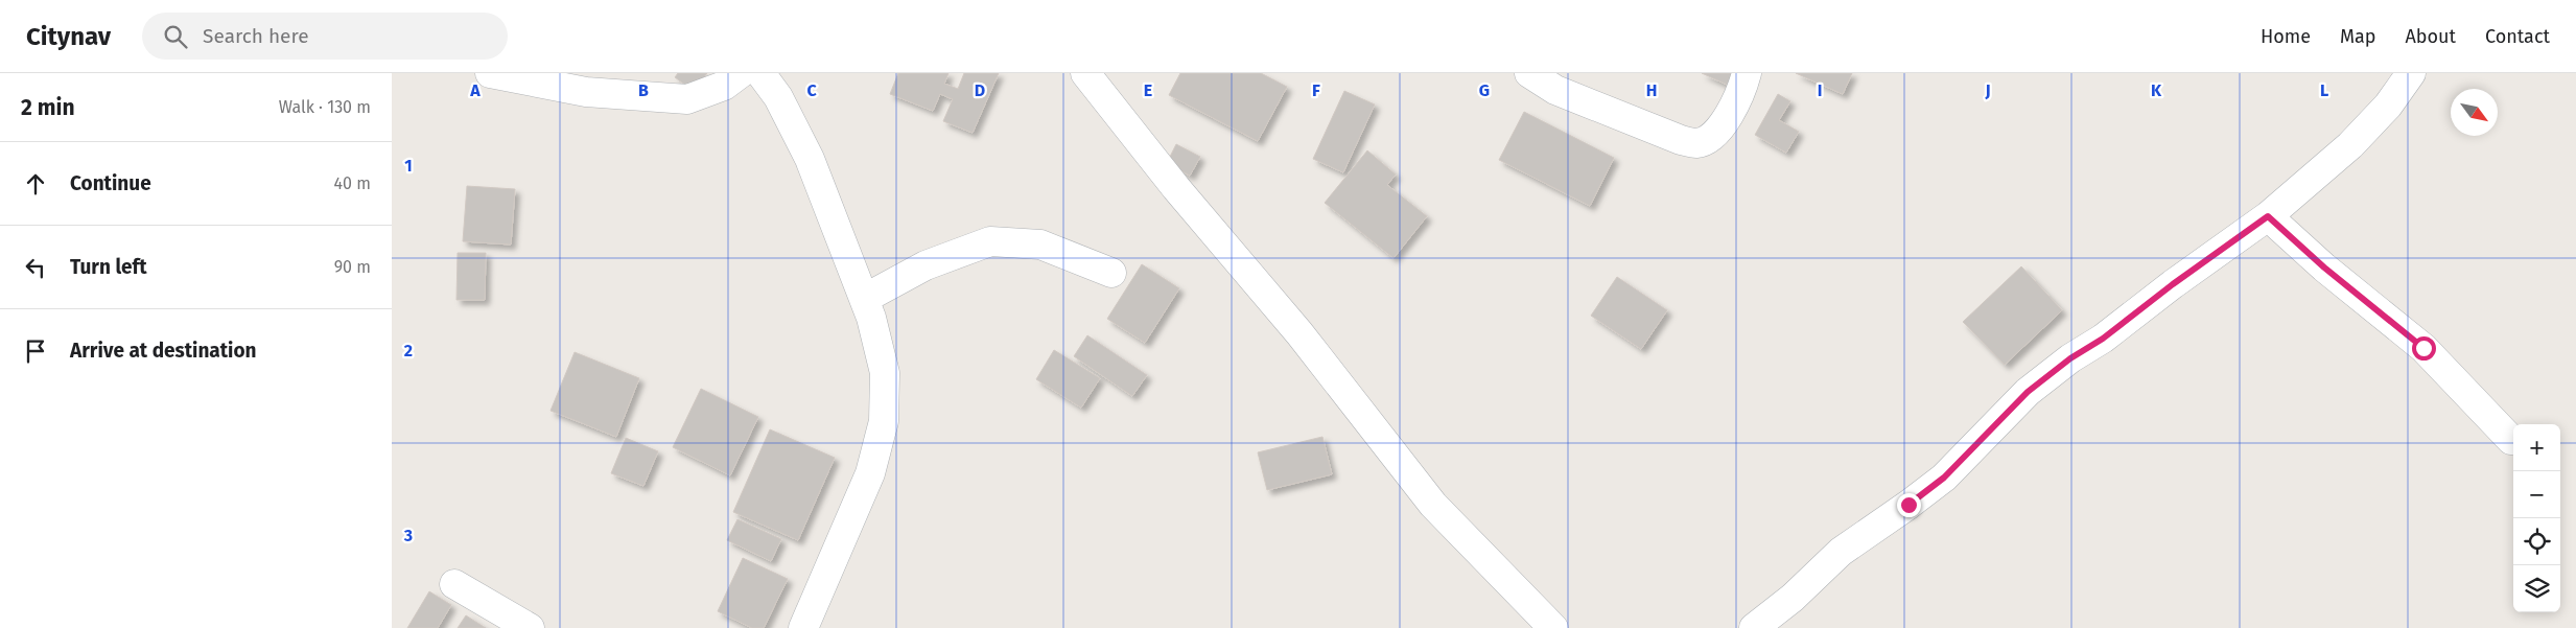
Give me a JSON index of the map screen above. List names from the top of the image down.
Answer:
{
  "north": "bottom right",
  "page": {
    "header": "Citynav",
    "search": "Search here",
    "nav": [
      "Home",
      "Map",
      "About",
      "Contact"
    ],
    "heading": ["2 min", "Walk · 130 m"],
    "list": [
      ["Continue", "40 m"],
      ["Turn left", "90 m"],
      "Arrive at destination"
    ],
    "map_buttons": ["+", "−"]
  },
  "grid": {
    "columns": [
      "A",
      "B",
      "C",
      "D",
      "E",
      "F",
      "G",
      "H",
      "I",
      "J",
      "K",
      "L"
    ],
    "rows": ["1", "2", "3"]
  }
}
